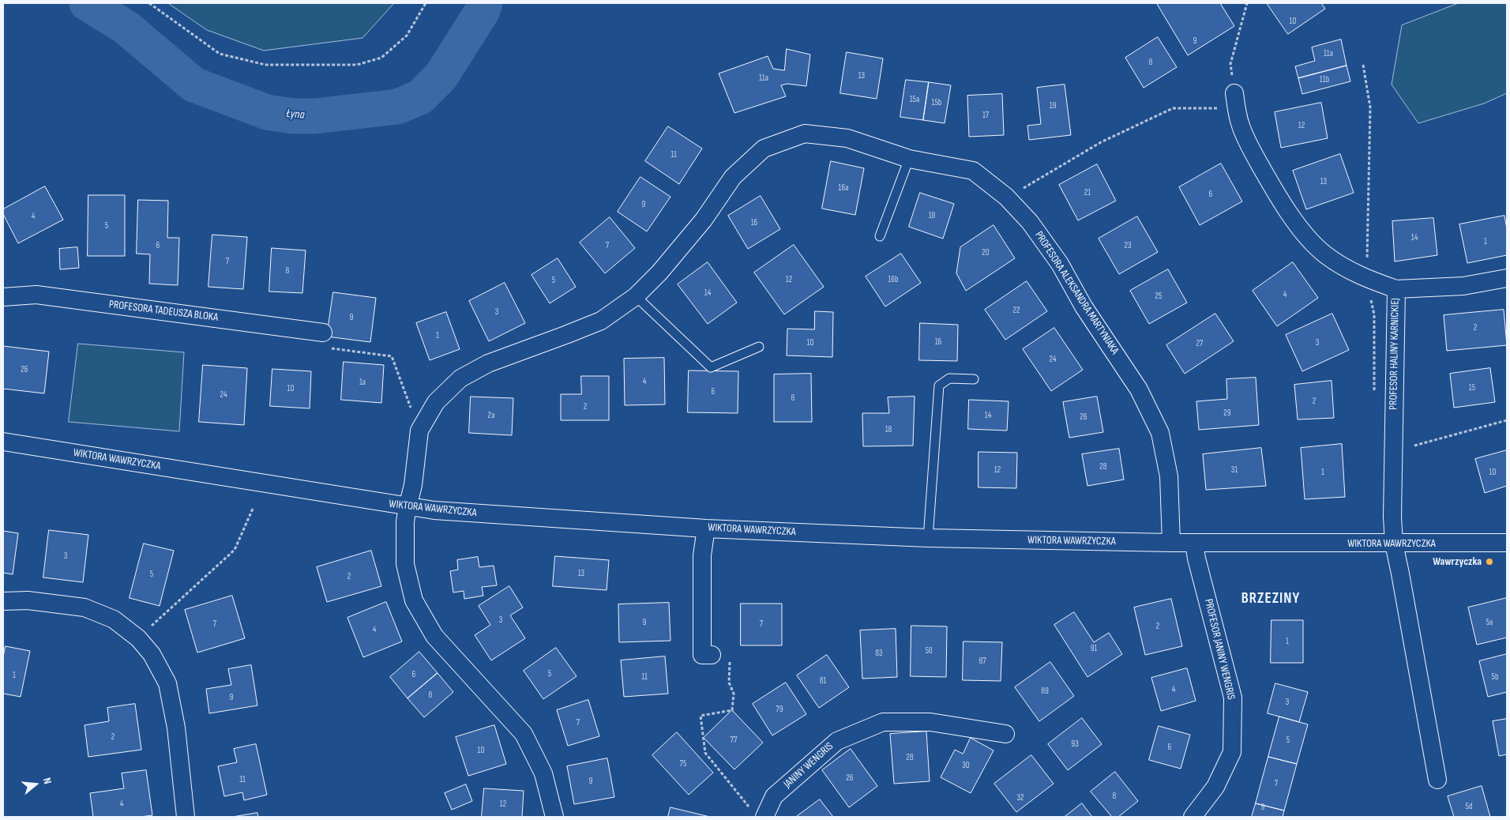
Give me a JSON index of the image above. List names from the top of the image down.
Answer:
{
  "streets": {
    "street": [
      "PROFESORA ALEKSANDRA MARTYNIAKA",
      "PROFESORA TADEUSZA BLOKA",
      "PROFESOR HALINY KARNICKIEJ",
      "WIKTORA WAWRZYCZKA",
      "PROFESOR JANINY WENGRIS",
      "JANINY WENGRIS"
    ]
  },
  "crossings": [
    ["PROFESORA ALEKSANDRA MARTYNIAKA", "WIKTORA WAWRZYCZKA"],
    ["PROFESOR HALINY KARNICKIEJ", "WIKTORA WAWRZYCZKA"],
    ["WIKTORA WAWRZYCZKA", "PROFESOR JANINY WENGRIS"]
  ],
  "districts": ["BRZEZINY"],
  "water": ["Łyna"],
  "places": ["Wawrzyczka"],
  "house_numbers": [
    "10",
    "9",
    "11a",
    "8",
    "13",
    "11a",
    "11b",
    "15a",
    "15b",
    "19",
    "17",
    "12",
    "11",
    "13",
    "16a",
    "21",
    "6",
    "9",
    "18",
    "4",
    "16",
    "5",
    "14",
    "1",
    "6",
    "7",
    "23",
    "20",
    "7",
    "8",
    "12",
    "16b",
    "5",
    "14",
    "4",
    "25",
    "22",
    "3",
    "9",
    "2",
    "1",
    "16",
    "10",
    "3",
    "27",
    "24",
    "26",
    "4",
    "1a",
    "15",
    "10",
    "6",
    "24",
    "8",
    "2",
    "2",
    "29",
    "2a",
    "14",
    "26",
    "18",
    "28",
    "12",
    "31",
    "1",
    "10",
    "3",
    "13",
    "5",
    "2",
    "3",
    "9",
    "5a",
    "7",
    "7",
    "2",
    "4",
    "1",
    "91",
    "58",
    "83",
    "87",
    "5",
    "6",
    "1",
    "11",
    "5b",
    "81",
    "4",
    "89",
    "8",
    "9",
    "3",
    "79",
    "7",
    "2",
    "77",
    "5",
    "93",
    "6",
    "10",
    "28",
    "75",
    "30",
    "26",
    "11",
    "9",
    "7",
    "8",
    "32",
    "4",
    "12",
    "5d",
    "9"
  ],
  "north": "right"
}
